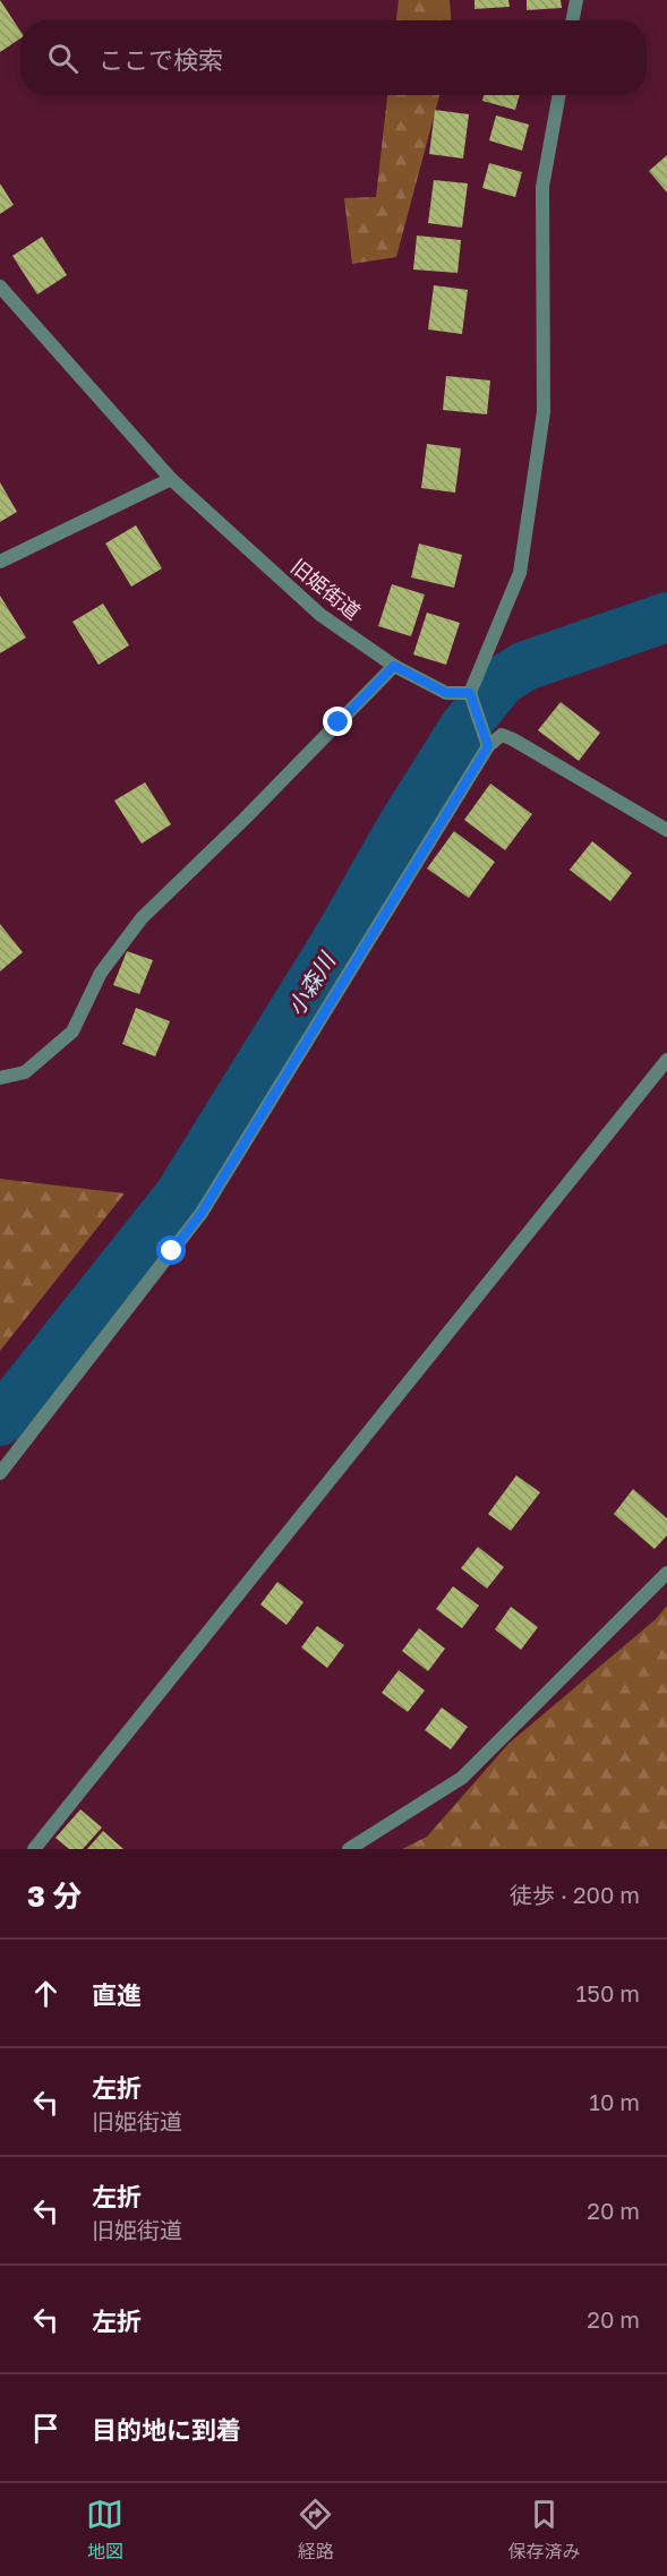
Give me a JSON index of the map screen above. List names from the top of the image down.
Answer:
{
  "streets": {
    "street": ["旧姫街道"]
  },
  "water": ["小森川"],
  "page": {
    "search": "ここで検索",
    "heading": ["3 分", "徒歩 · 200 m"],
    "list": [
      ["直進", "150 m"],
      ["左折", "旧姫街道", "10 m"],
      ["左折", "旧姫街道", "20 m"],
      ["左折", "20 m"],
      "目的地に到着"
    ],
    "nav": ["地図", "経路", "保存済み"]
  }
}
